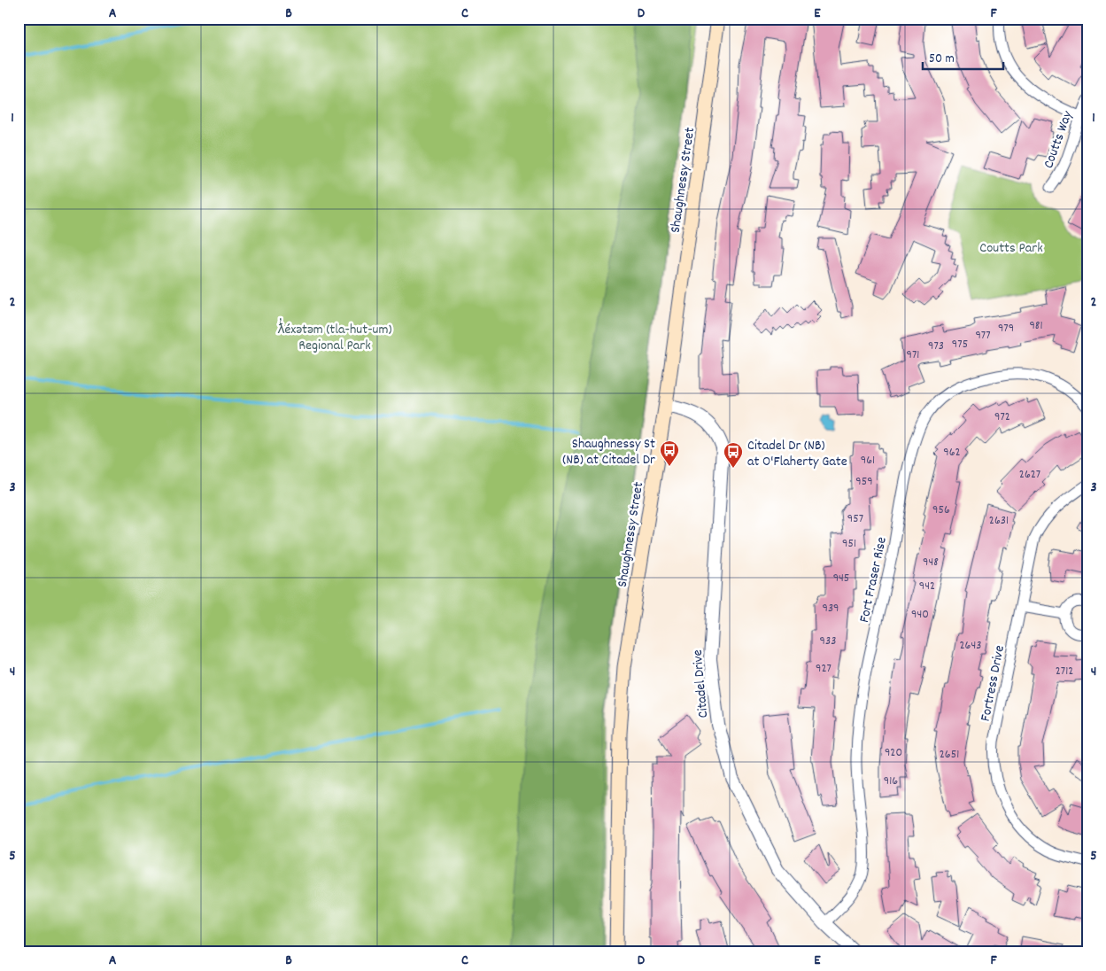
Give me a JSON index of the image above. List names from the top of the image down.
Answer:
{
  "streets": {
    "main road": ["Shaughnessy Street"],
    "street": [
      "Coutts Way",
      "Fort Fraser Rise",
      "Fortress Drive",
      "Citadel Drive"
    ]
  },
  "crossings": [
    ["Shaughnessy Street", "Citadel Drive"],
    ["Fort Fraser Rise", "Citadel Drive"]
  ],
  "parks": ["Coutts Park", "ƛ̓éxətəm (tla-hut-um) Regional Park"],
  "places": {
    "bus stop": ["Shaughnessy St (NB) at Citadel Dr", "Citadel Dr (NB) at O'Flaherty Gate"]
  },
  "house_numbers": [
    "981",
    "979",
    "977",
    "975",
    "973",
    "971",
    "972",
    "962",
    "961",
    "2627",
    "959",
    "956",
    "957",
    "2631",
    "951",
    "948",
    "945",
    "942",
    "939",
    "940",
    "933",
    "2643",
    "927",
    "2712",
    "920",
    "2651",
    "916"
  ],
  "scale_bar": "50 m",
  "grid": {
    "columns": [
      "A",
      "B",
      "C",
      "D",
      "E",
      "F"
    ],
    "rows": [
      "1",
      "2",
      "3",
      "4",
      "5"
    ]
  }
}
